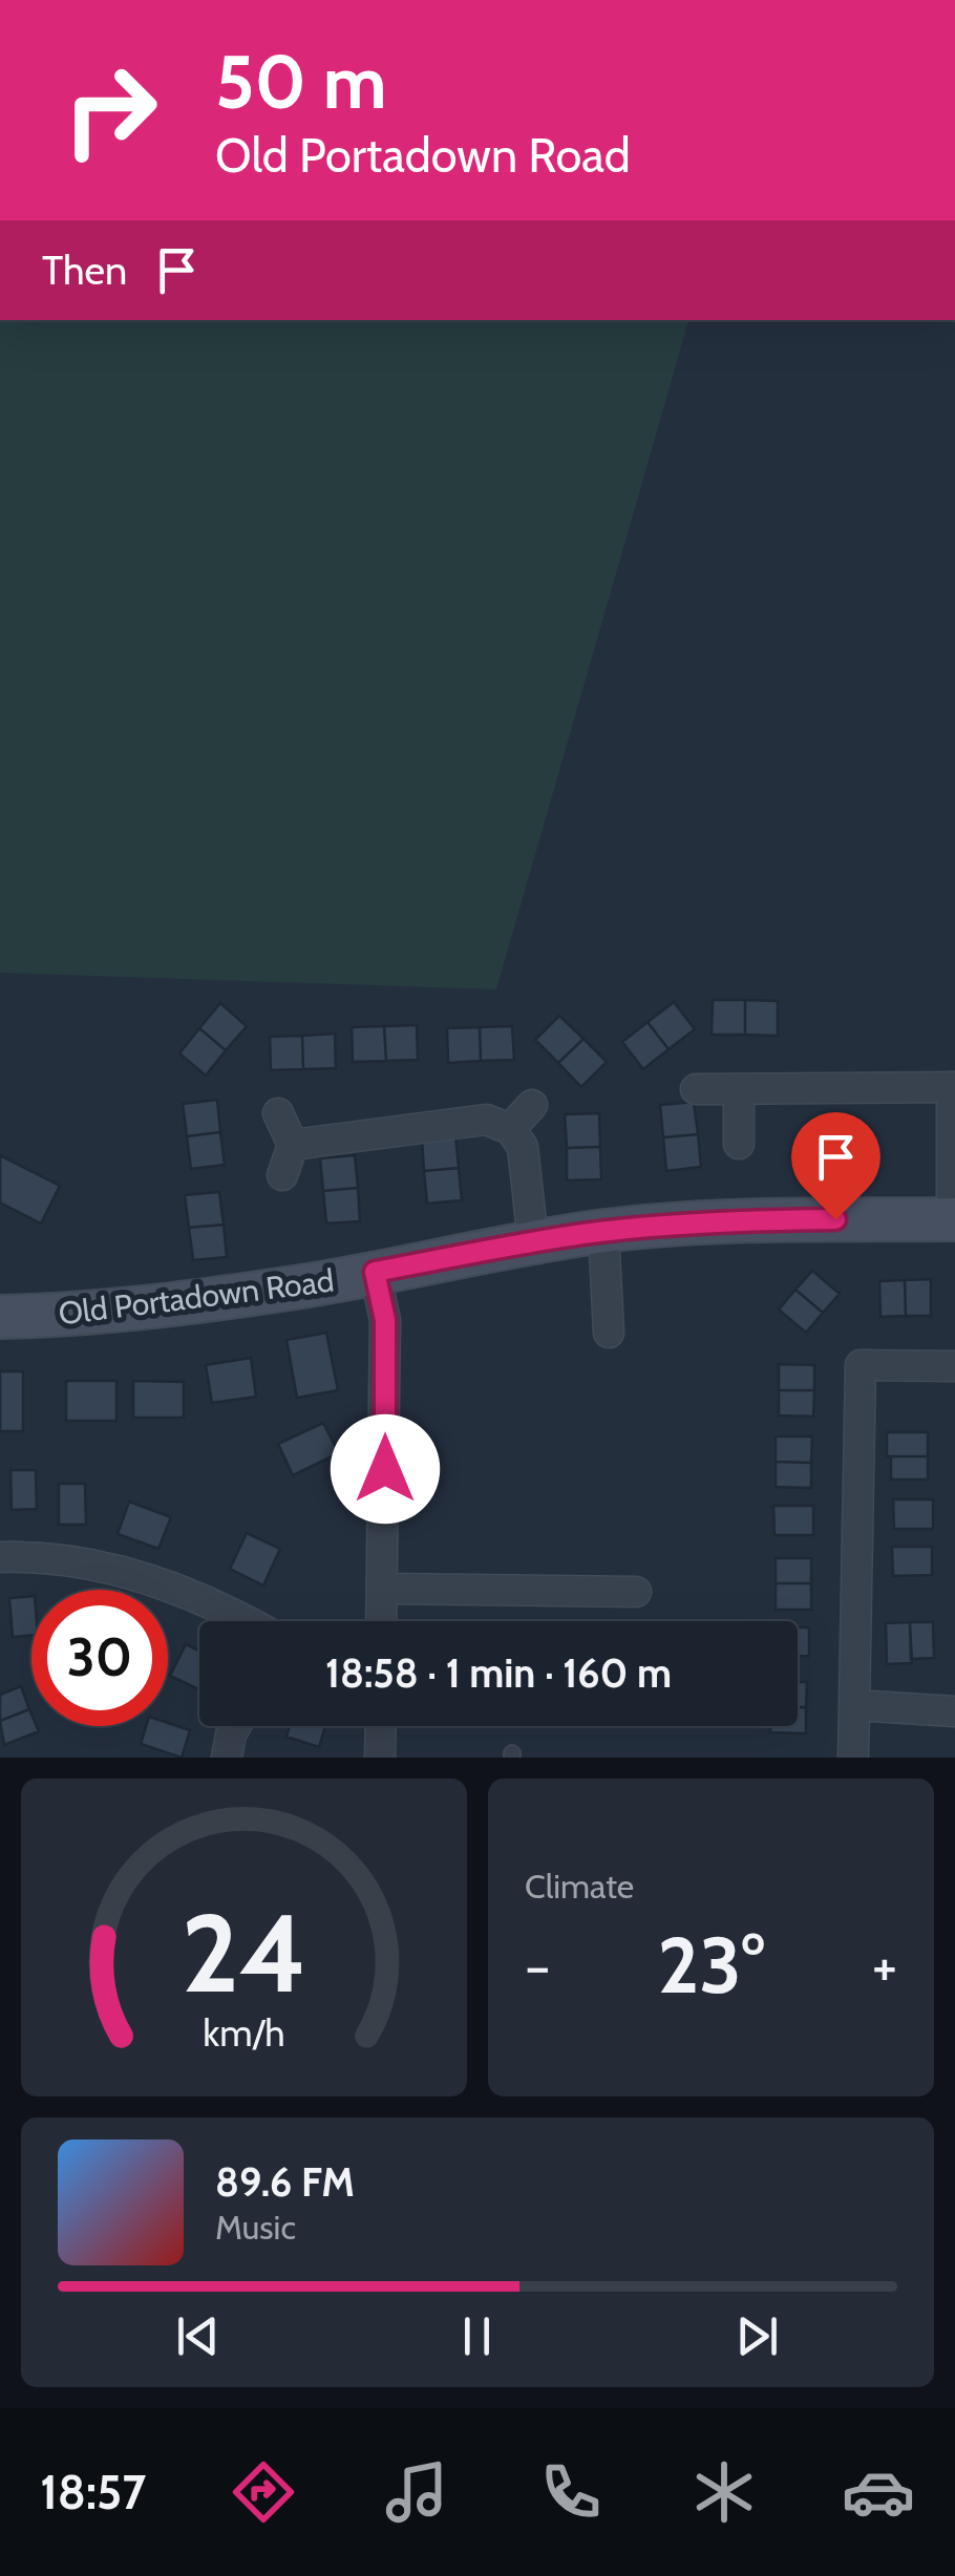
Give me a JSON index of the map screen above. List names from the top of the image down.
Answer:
{
  "streets": {
    "main road": ["Old Portadown Road"]
  },
  "page": {
    "turn": ["50 m", "Old Portadown Road"],
    "then": "Then",
    "limit": "30",
    "trip": "18:58 · 1 min · 160 m",
    "tile": "Climate",
    "heat": ["−", "23°", "+"],
    "song": ["89.6 FM", "Music"],
    "tabs": "18:57",
    "gauge": ["24", "km/h"]
  }
}
